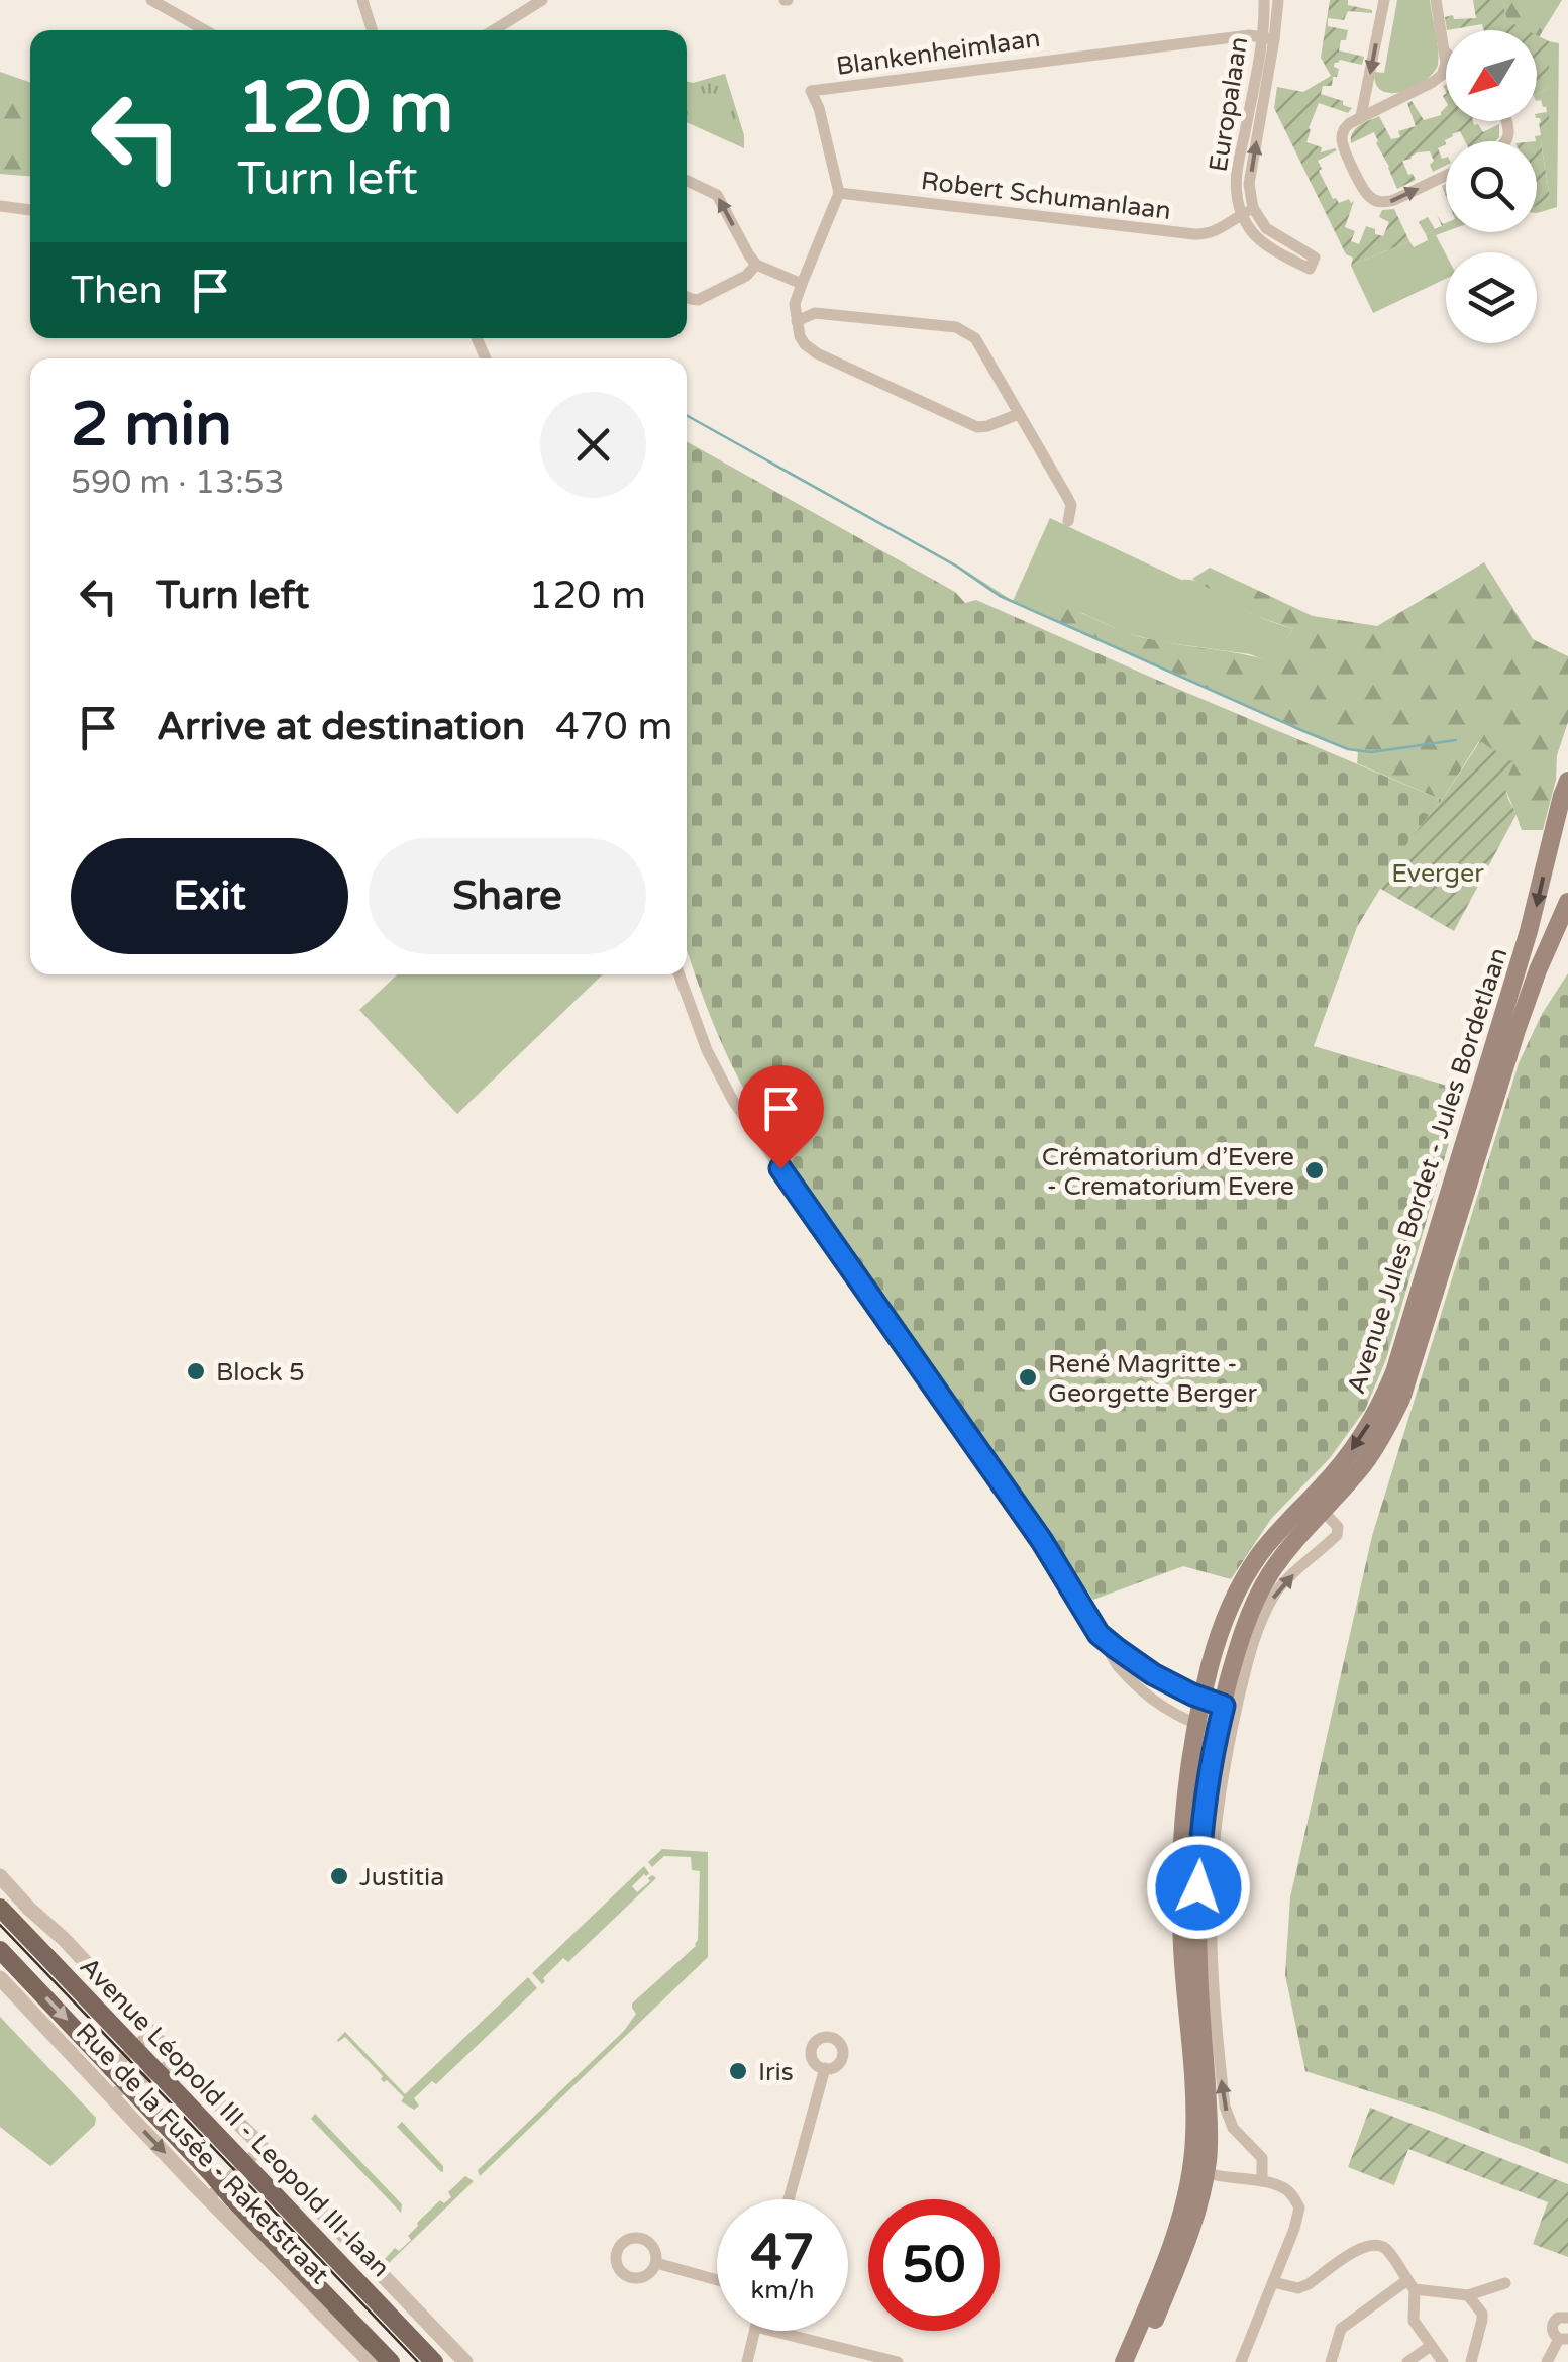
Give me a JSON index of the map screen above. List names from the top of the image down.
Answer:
{
  "streets": {
    "main road": ["Avenue Jules Bordet - Jules Bordetlaan", "Avenue Léopold III - Leopold III-laan"],
    "street": [
      "Blankenheimlaan",
      "Europalaan",
      "Robert Schumanlaan",
      "Rue de la Fusée - Raketstraat"
    ]
  },
  "crossings": [
    ["Blankenheimlaan", "Europalaan"],
    ["Blankenheimlaan", "Robert Schumanlaan"],
    ["Europalaan", "Robert Schumanlaan"]
  ],
  "parks": ["Everger"],
  "places": [
    "Crématorium d’Evere - Crematorium Evere",
    "Block 5",
    "René Magritte - Georgette Berger",
    "Justitia",
    "Iris"
  ],
  "north": "bottom left",
  "page": {
    "turn": ["120 m", "Turn left"],
    "then": "Then",
    "heading": ["2 min", "590 m · 13:53"],
    "list": [
      {
        "name": "Turn left",
        "value": "120 m"
      },
      {
        "name": "Arrive at destination",
        "value": "470 m"
      }
    ],
    "buttons": ["Exit", "Share"],
    "speed": "47 km/h",
    "limit": "50"
  }
}
